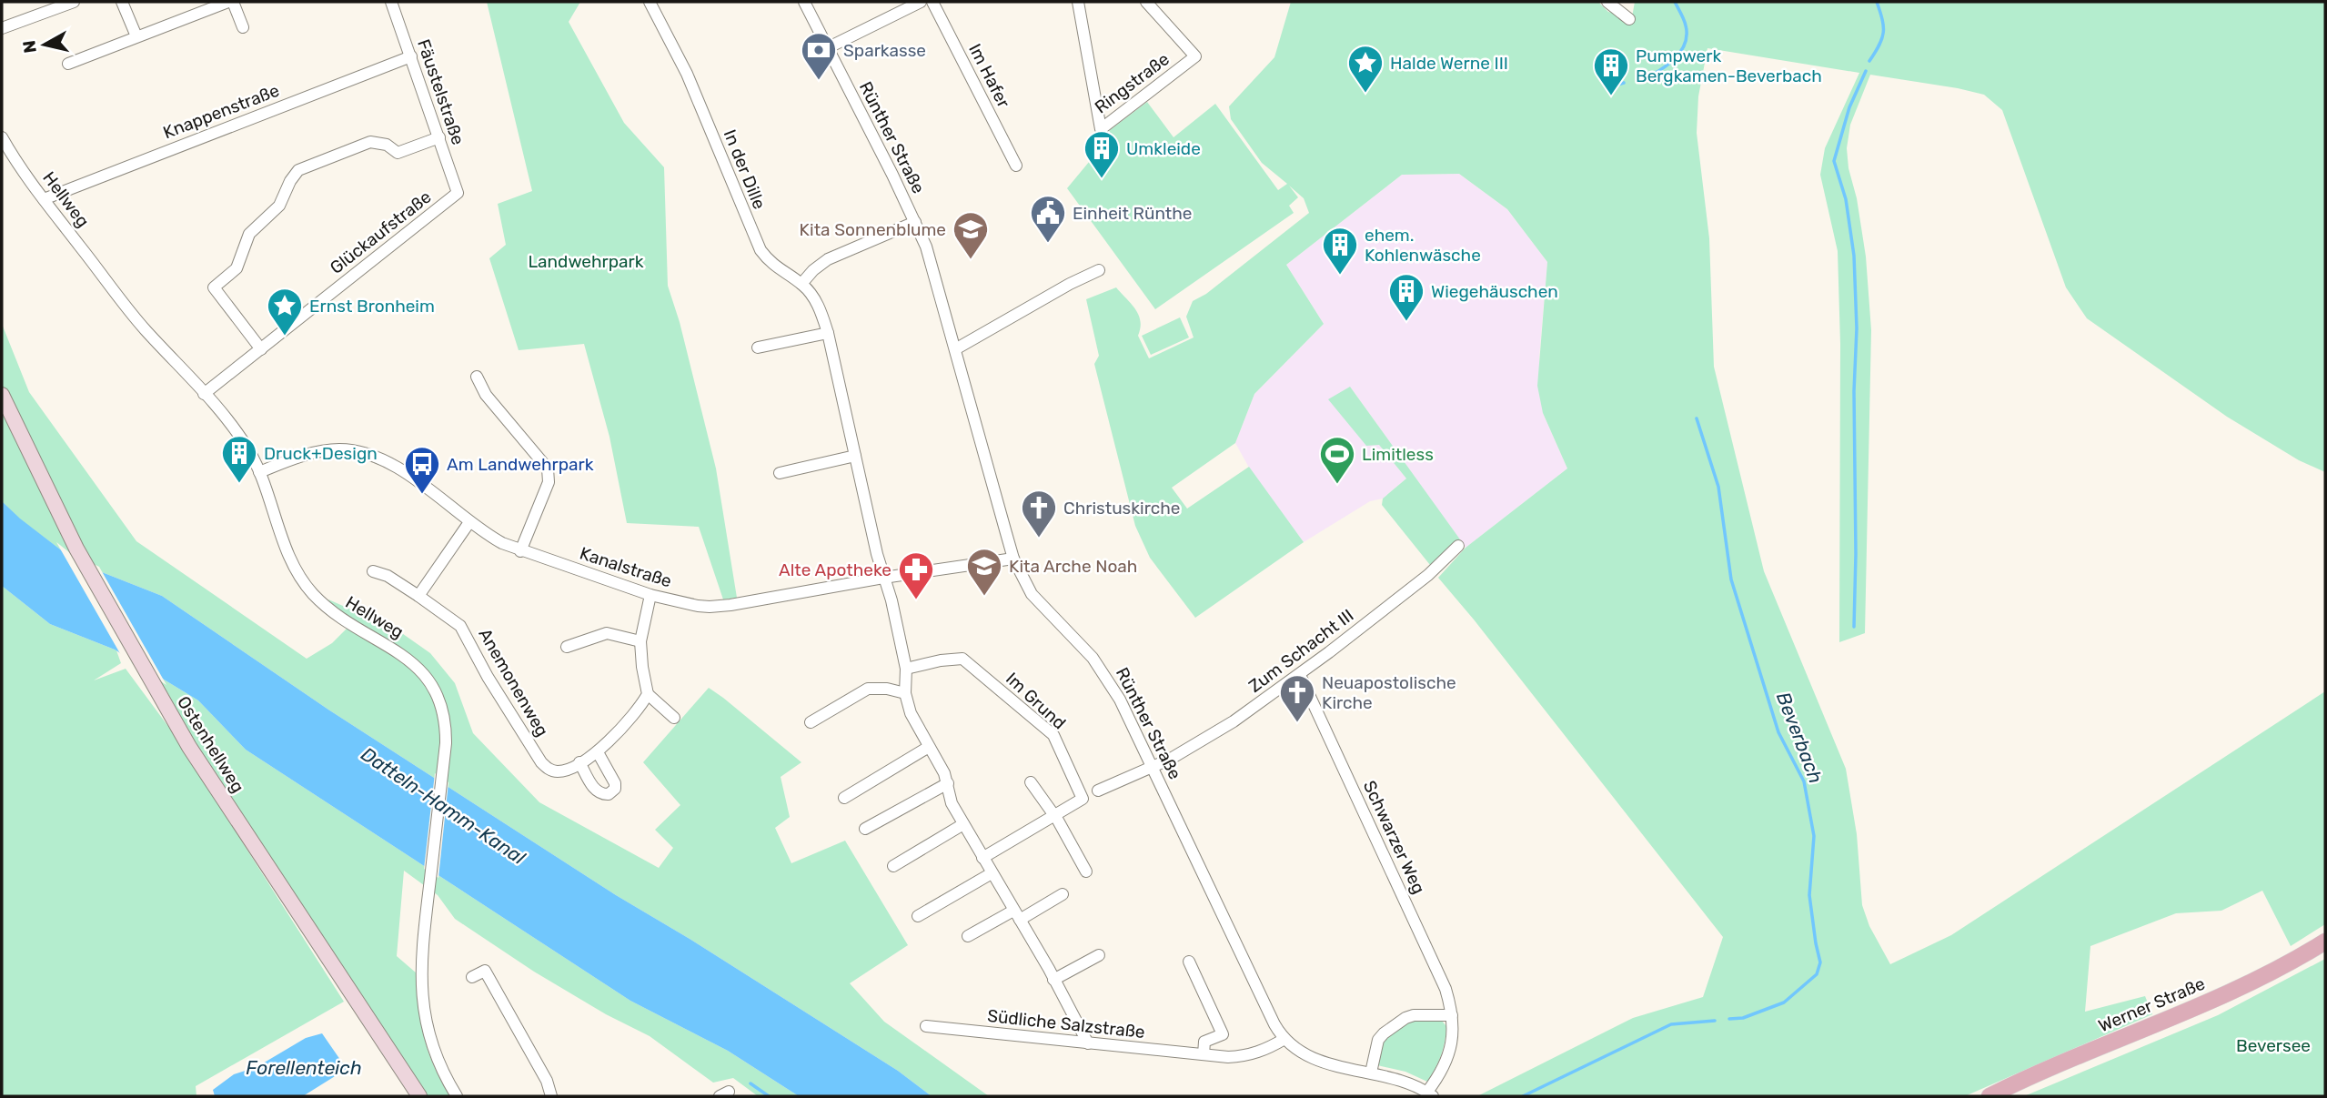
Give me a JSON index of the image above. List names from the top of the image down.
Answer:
{
  "streets": {
    "main road": ["Ostenhellweg", "Werner Straße"],
    "street": [
      "Im Hafer",
      "Ringstraße",
      "Fäustelstraße",
      "Knappenstraße",
      "Rünther Straße",
      "In der Dille",
      "Hellweg",
      "Glückaufstraße",
      "Kanalstraße",
      "Zum Schacht III",
      "Anemonenweg",
      "Im Grund",
      "Schwarzer Weg",
      "Südliche Salzstraße"
    ]
  },
  "crossings": [
    ["Fäustelstraße", "Knappenstraße"],
    ["Fäustelstraße", "Glückaufstraße"],
    ["Knappenstraße", "Hellweg"],
    ["Rünther Straße", "Kanalstraße"],
    ["Rünther Straße", "Zum Schacht III"],
    ["Rünther Straße", "Schwarzer Weg"],
    ["Rünther Straße", "Südliche Salzstraße"],
    ["In der Dille", "Kanalstraße"],
    ["In der Dille", "Im Grund"],
    ["Hellweg", "Glückaufstraße"],
    ["Hellweg", "Kanalstraße"],
    ["Zum Schacht III", "Schwarzer Weg"]
  ],
  "water": ["Beverbach", "Datteln-Hamm-Kanal", "Forellenteich"],
  "parks": ["Landwehrpark", "Beversee"],
  "places": {
    "bank": ["Sparkasse"],
    "place": ["Halde Werne III", "Ernst Bronheim"],
    "building": [
      "Pumpwerk Bergkamen-Beverbach",
      "Umkleide",
      "ehem. Kohlenwäsche",
      "Wiegehäuschen",
      "Druck+Design"
    ],
    "public building": ["Einheit Rünthe"],
    "school or university": ["Kita Sonnenblume", "Kita Arche Noah"],
    "sports": ["Limitless"],
    "bus stop": ["Am Landwehrpark"],
    "church": ["Christuskirche", "Neuapostolische Kirche"],
    "pharmacy": ["Alte Apotheke"]
  },
  "north": "left"
}
